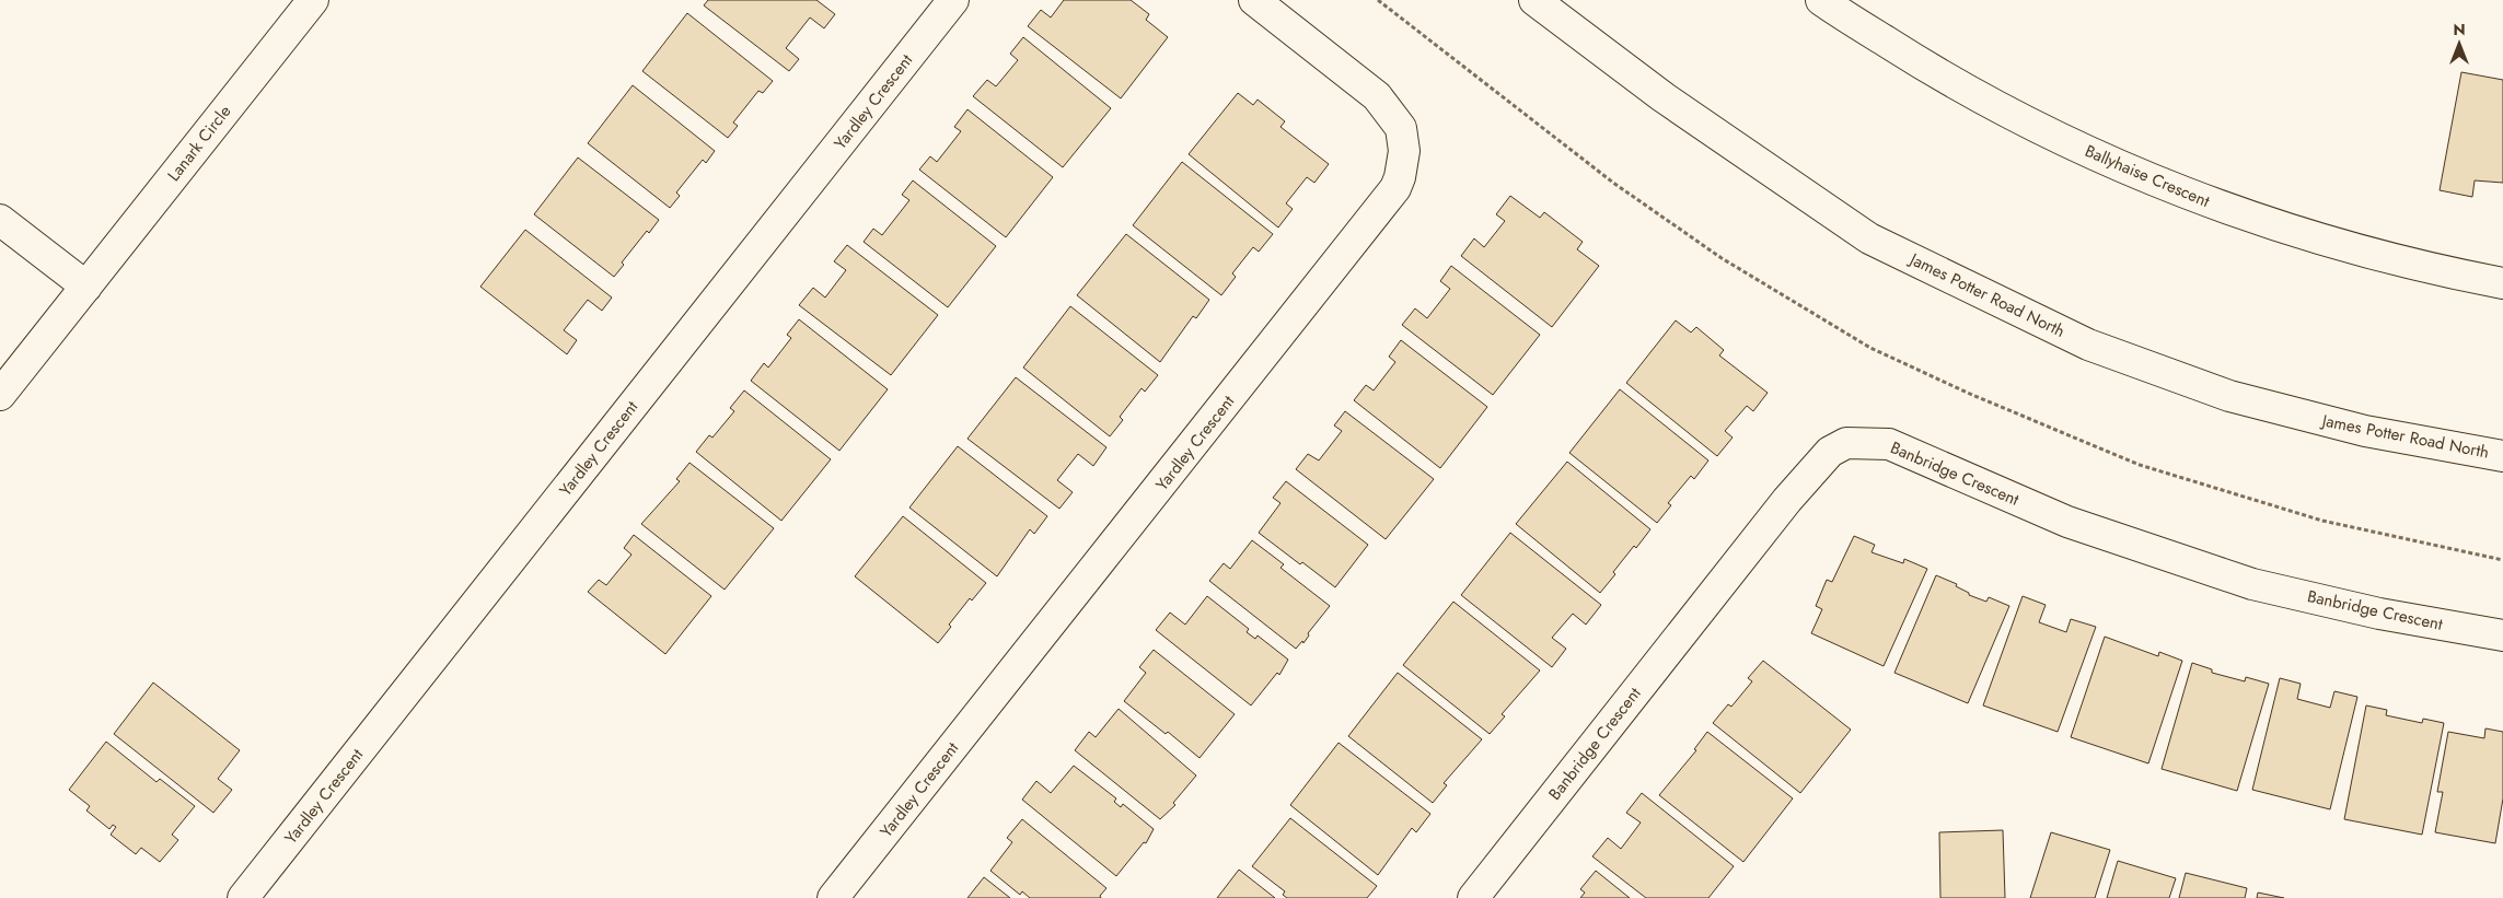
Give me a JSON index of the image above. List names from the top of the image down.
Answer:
{
  "streets": {
    "street": [
      "Yardley Crescent",
      "Lanark Circle",
      "Ballyhaise Crescent",
      "James Potter Road North",
      "Banbridge Crescent"
    ]
  },
  "north": "top"
}
